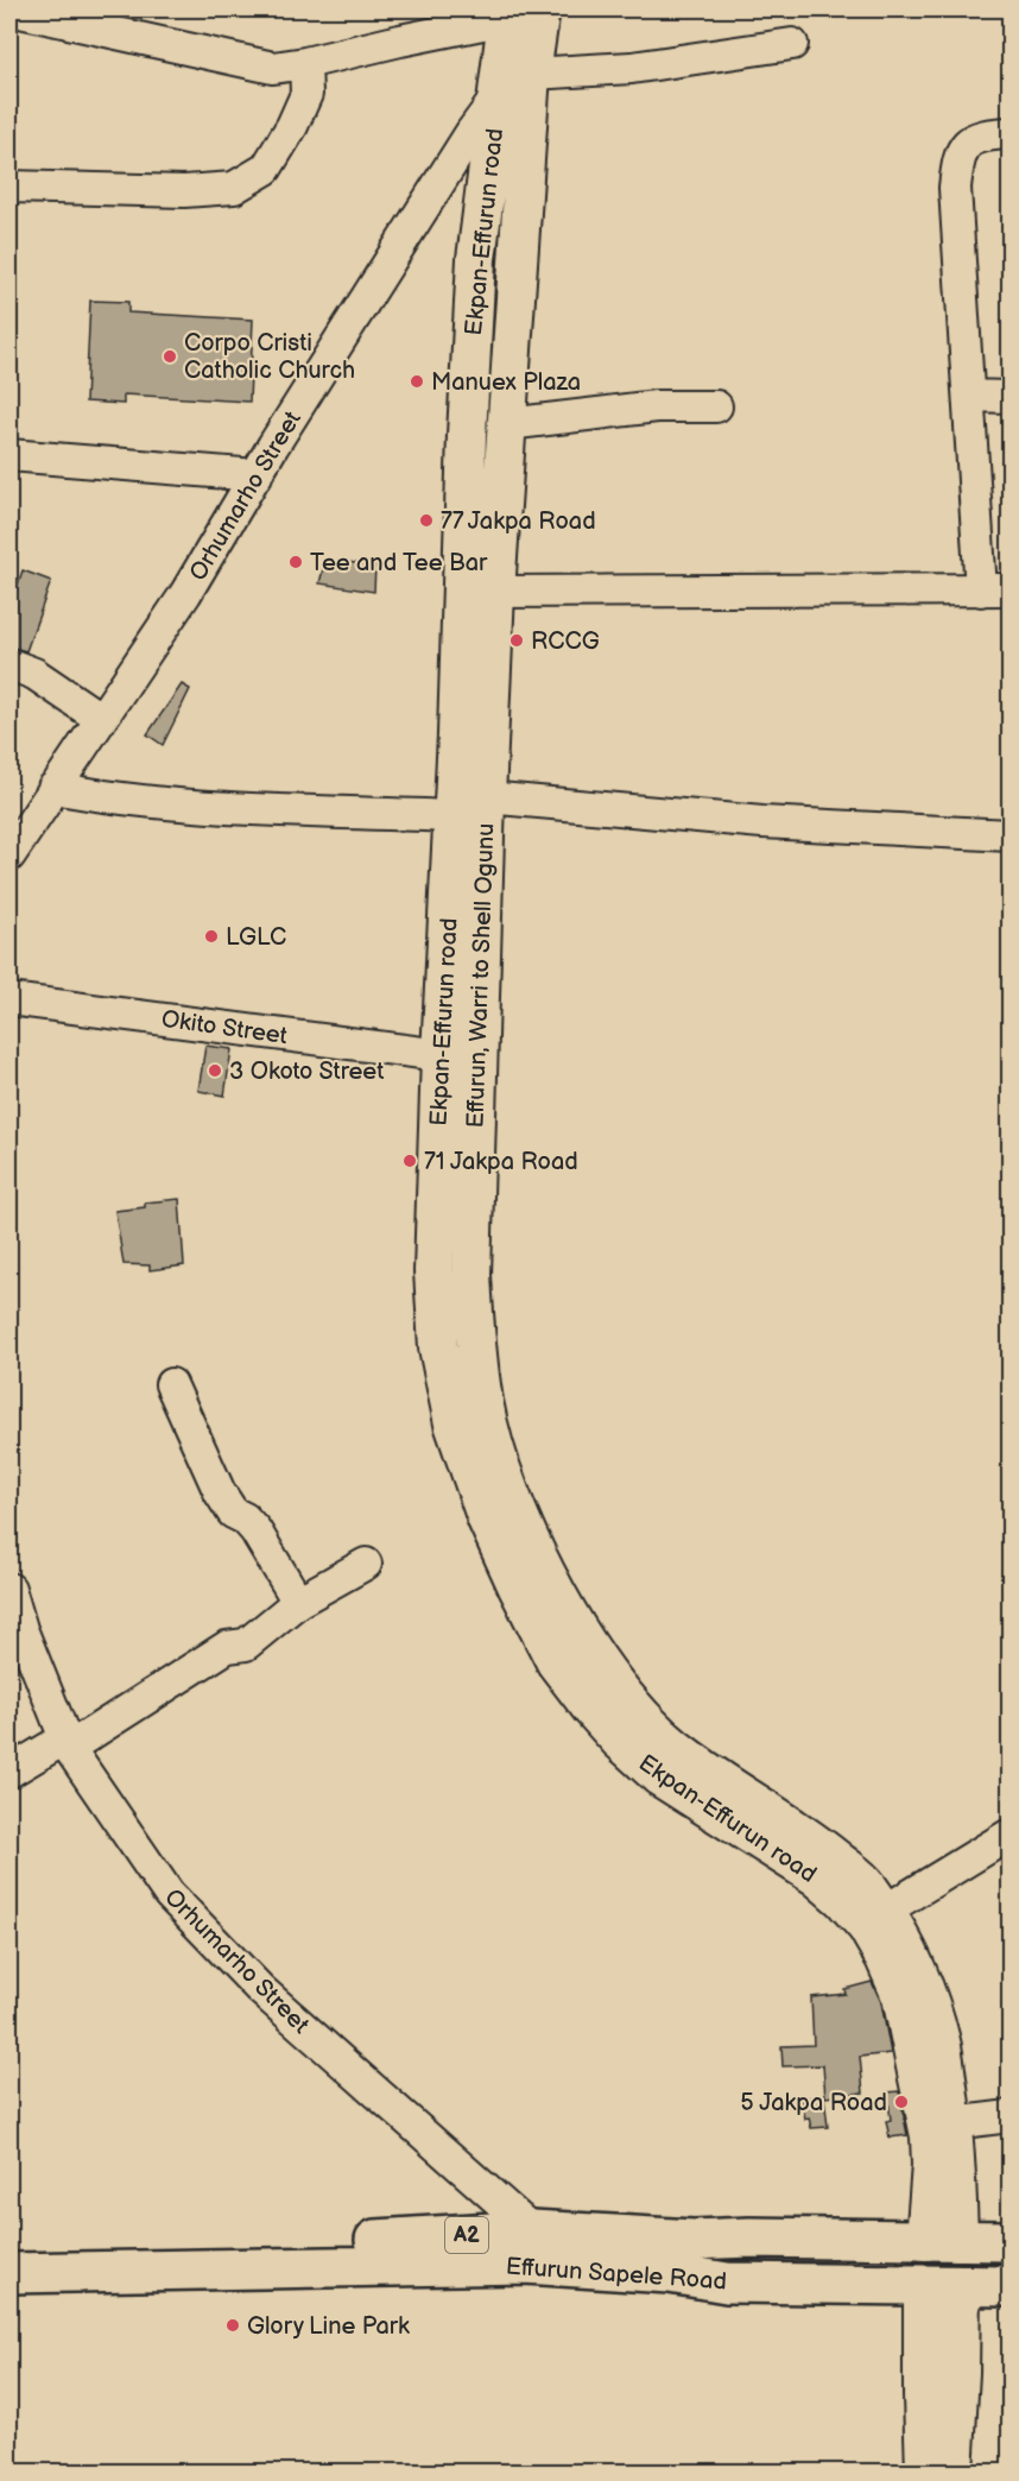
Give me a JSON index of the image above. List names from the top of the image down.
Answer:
{
  "streets": {
    "highway": ["A2", "Effurun Sapele Road"],
    "main road": ["Ekpan-Effurun road", "Effurun, Warri to Shell Ogunu"],
    "street": ["Orhumarho Street", "Okito Street"]
  },
  "crossings": [
    ["Ekpan-Effurun road", "Orhumarho Street"],
    ["Ekpan-Effurun road", "Effurun, Warri to Shell Ogunu"],
    ["Ekpan-Effurun road", "Okito Street"],
    ["Ekpan-Effurun road", "Effurun Sapele Road"],
    ["Orhumarho Street", "Effurun Sapele Road"],
    ["Effurun, Warri to Shell Ogunu", "Effurun Sapele Road"]
  ],
  "places": [
    "Corpo Cristi Catholic Church",
    "Manuex Plaza",
    "77 Jakpa Road",
    "Tee and Tee Bar",
    "RCCG",
    "LGLC",
    "3 Okoto Street",
    "71 Jakpa Road",
    "5 Jakpa Road",
    "Glory Line Park"
  ]
}
